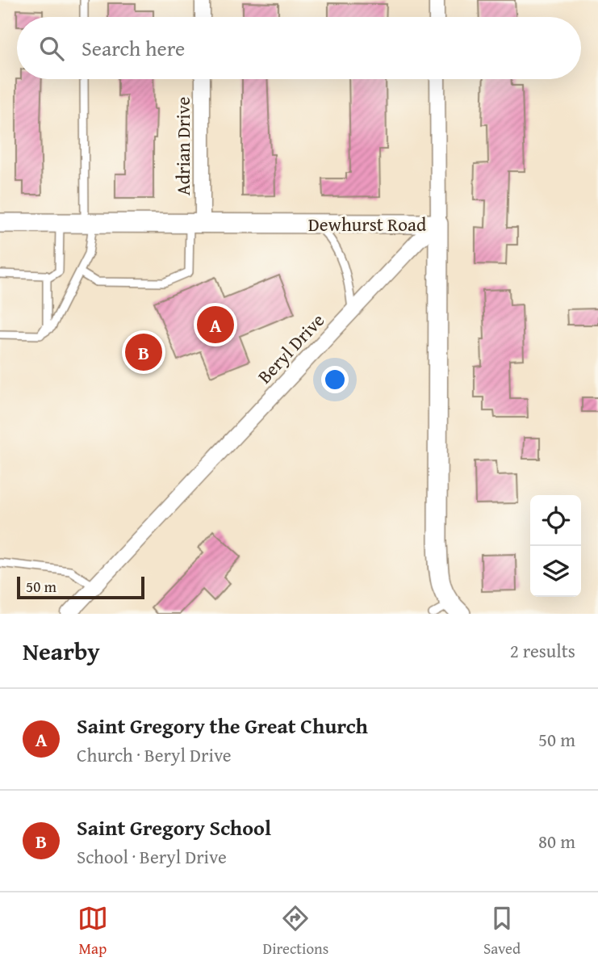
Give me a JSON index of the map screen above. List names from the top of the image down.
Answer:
{
  "streets": {
    "street": ["Adrian Drive", "Dewhurst Road", "Beryl Drive"]
  },
  "crossings": [
    ["Adrian Drive", "Dewhurst Road"],
    ["Dewhurst Road", "Beryl Drive"]
  ],
  "scale_bar": "50 m",
  "page": {
    "search": "Search here",
    "pins": ["A", "B"],
    "scale": "50 m",
    "heading": ["Nearby", "2 results"],
    "list": [
      {
        "mark": "A",
        "name": "Saint Gregory the Great Church",
        "note": "Church · Beryl Drive",
        "value": "50 m"
      },
      {
        "mark": "B",
        "name": "Saint Gregory School",
        "note": "School · Beryl Drive",
        "value": "80 m"
      }
    ],
    "nav": ["Map", "Directions", "Saved"]
  }
}
